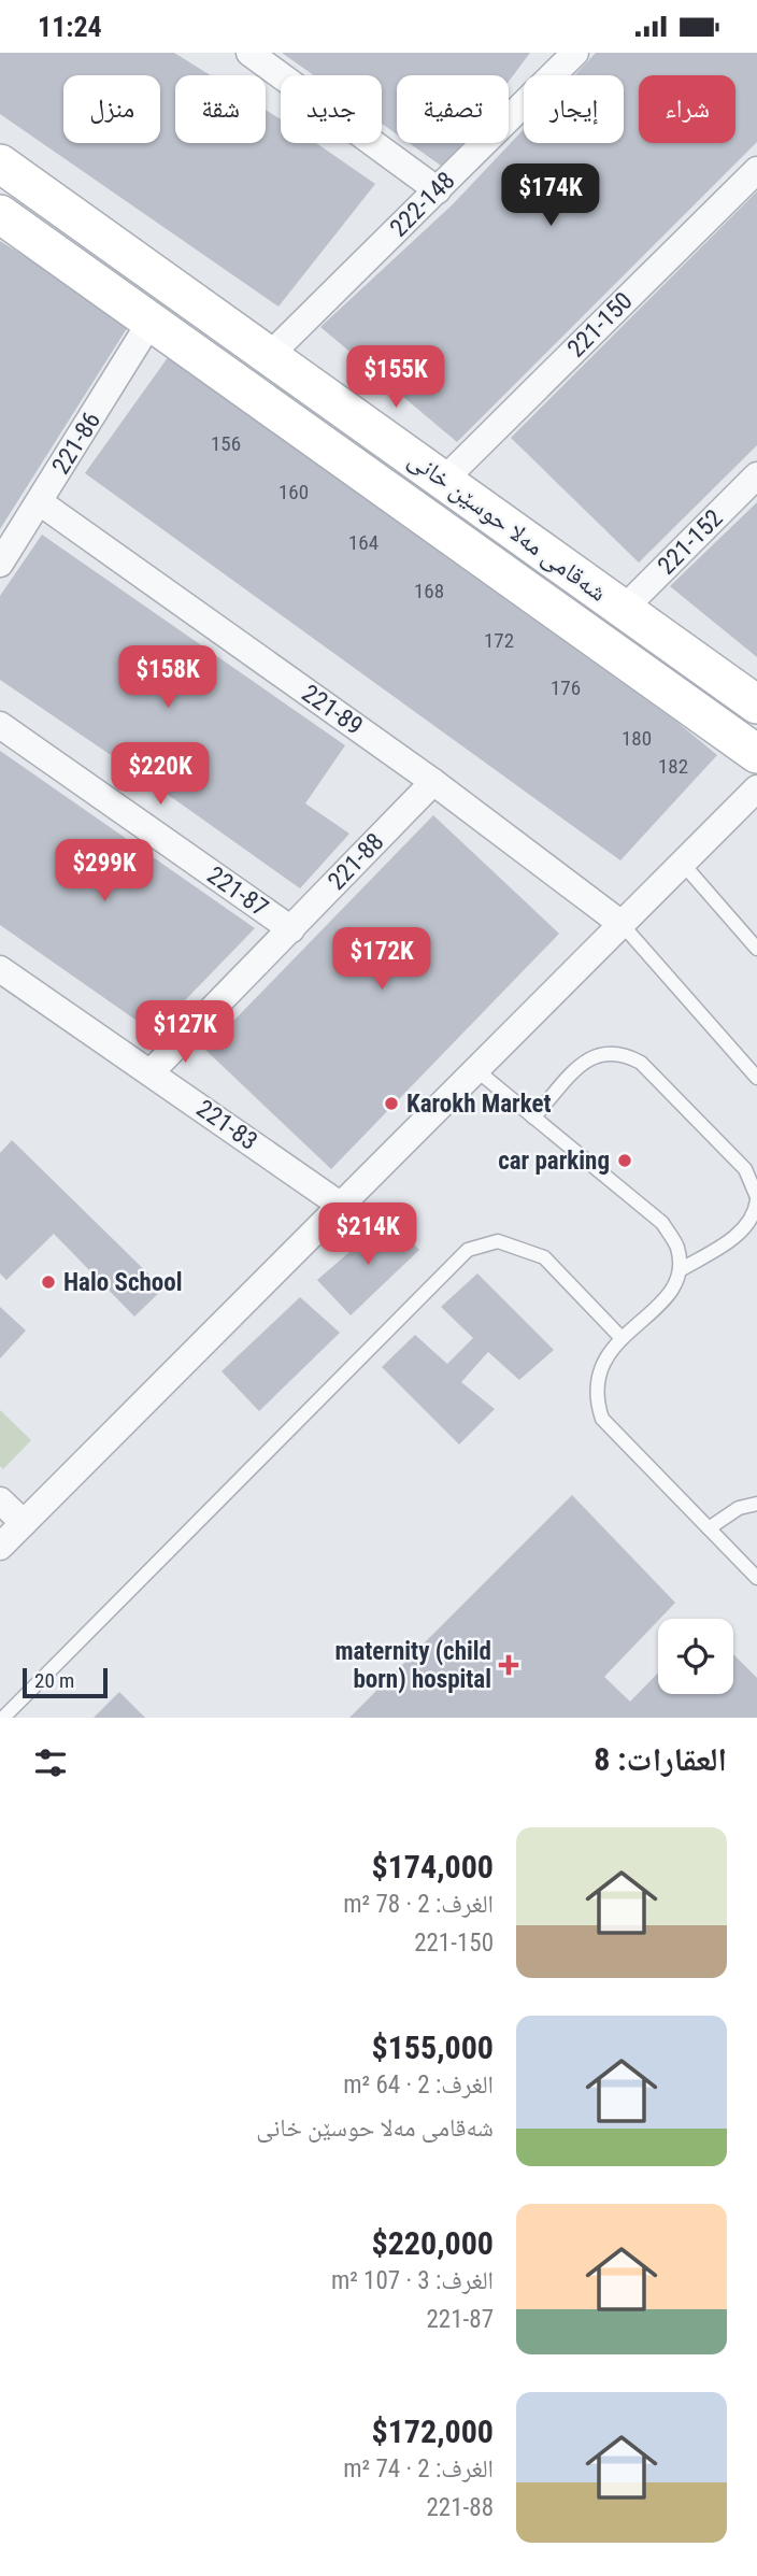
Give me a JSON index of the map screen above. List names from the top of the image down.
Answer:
{
  "streets": {
    "street": [
      "222-148",
      "221-150",
      "221-86",
      "شەقامی مەلا حوسێن خانی",
      "221-152",
      "221-89",
      "221-88",
      "221-87",
      "221-83"
    ]
  },
  "crossings": [
    ["222-148", "شەقامی مەلا حوسێن خانی"],
    ["221-150", "شەقامی مەلا حوسێن خانی"],
    ["221-86", "شەقامی مەلا حوسێن خانی"],
    ["221-86", "221-89"],
    ["شەقامی مەلا حوسێن خانی", "221-152"],
    ["221-89", "221-88"],
    ["221-88", "221-87"],
    ["221-88", "221-83"]
  ],
  "places": {
    "other": ["Karokh Market", "car parking", "Halo School"],
    "health": ["maternity (child born) hospital"]
  },
  "house_numbers": [
    "156",
    "160",
    "164",
    "168",
    "172",
    "176",
    "180",
    "182"
  ],
  "scale_bar": "20 m",
  "page": {
    "status": "11:24",
    "chip": [
      "شراء",
      "إيجار",
      "تصفية",
      "جديد",
      "شقة",
      "منزل"
    ],
    "price": [
      "$174K",
      "$155K",
      "$158K",
      "$220K",
      "$299K",
      "$172K",
      "$127K",
      "$214K"
    ],
    "scale": "20 m",
    "heading": "العقارات: 8",
    "list": [
      {
        "name": "$174,000",
        "note": "الغرف: 2 · 78 m² · 221-150"
      },
      {
        "name": "$155,000",
        "note": "الغرف: 2 · 64 m² · شەقامی مەلا حوسێن خانی"
      },
      {
        "name": "$220,000",
        "note": "الغرف: 3 · 107 m² · 221-87"
      },
      {
        "name": "$172,000",
        "note": "الغرف: 2 · 74 m² · 221-88"
      }
    ]
  }
}
